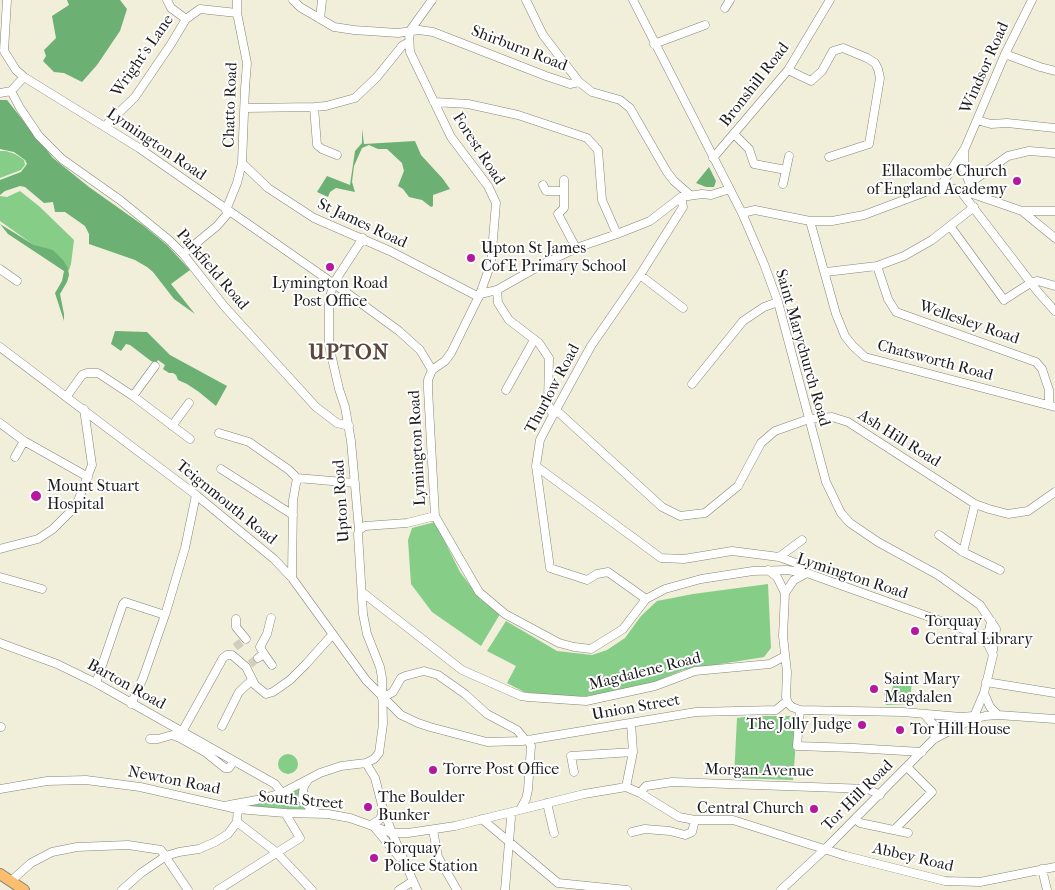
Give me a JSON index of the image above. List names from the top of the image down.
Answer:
{
  "streets": {
    "street": [
      "Shirburn Road",
      "Wright's Lane",
      "Windsor Road",
      "Bronshill Road",
      "Chatto Road",
      "Lymington Road",
      "Forest Road",
      "St James Road",
      "Parkfield Road",
      "Wellesley Road",
      "Saint Marychurch Road",
      "Chatsworth Road",
      "Thurlow Road",
      "Ash Hill Road",
      "Upton Road",
      "Teignmouth Road",
      "Magdalene Road",
      "Barton Road",
      "Union Street",
      "Morgan Avenue",
      "Newton Road",
      "Tor Hill Road",
      "South Street",
      "Abbey Road"
    ]
  },
  "crossings": [
    ["Shirburn Road", "Forest Road"],
    ["Wright's Lane", "Chatto Road"],
    ["Wright's Lane", "Lymington Road"],
    ["Bronshill Road", "Saint Marychurch Road"],
    ["Chatto Road", "Lymington Road"],
    ["Chatto Road", "St James Road"],
    ["Lymington Road", "Forest Road"],
    ["Lymington Road", "Thurlow Road"],
    ["Lymington Road", "Upton Road"],
    ["Forest Road", "St James Road"],
    ["St James Road", "Upton Road"],
    ["Parkfield Road", "Upton Road"],
    ["Wellesley Road", "Chatsworth Road"],
    ["Saint Marychurch Road", "Ash Hill Road"],
    ["Thurlow Road", "Ash Hill Road"],
    ["Upton Road", "Teignmouth Road"],
    ["Upton Road", "Magdalene Road"],
    ["Upton Road", "Newton Road"],
    ["Teignmouth Road", "Union Street"],
    ["Barton Road", "Newton Road"],
    ["Morgan Avenue", "Tor Hill Road"],
    ["Newton Road", "South Street"],
    ["Tor Hill Road", "South Street"],
    ["Tor Hill Road", "Abbey Road"]
  ],
  "districts": ["UPTON"],
  "places": [
    "Ellacombe Church of England Academy",
    "Upton St James CofE Primary School",
    "Lymington Road Post Office",
    "Mount Stuart Hospital",
    "Torquay Central Library",
    "Saint Mary Magdalen",
    "The Jolly Judge",
    "Tor Hill House",
    "Torre Post Office",
    "The Boulder Bunker",
    "Central Church",
    "Torquay Police Station"
  ]
}
